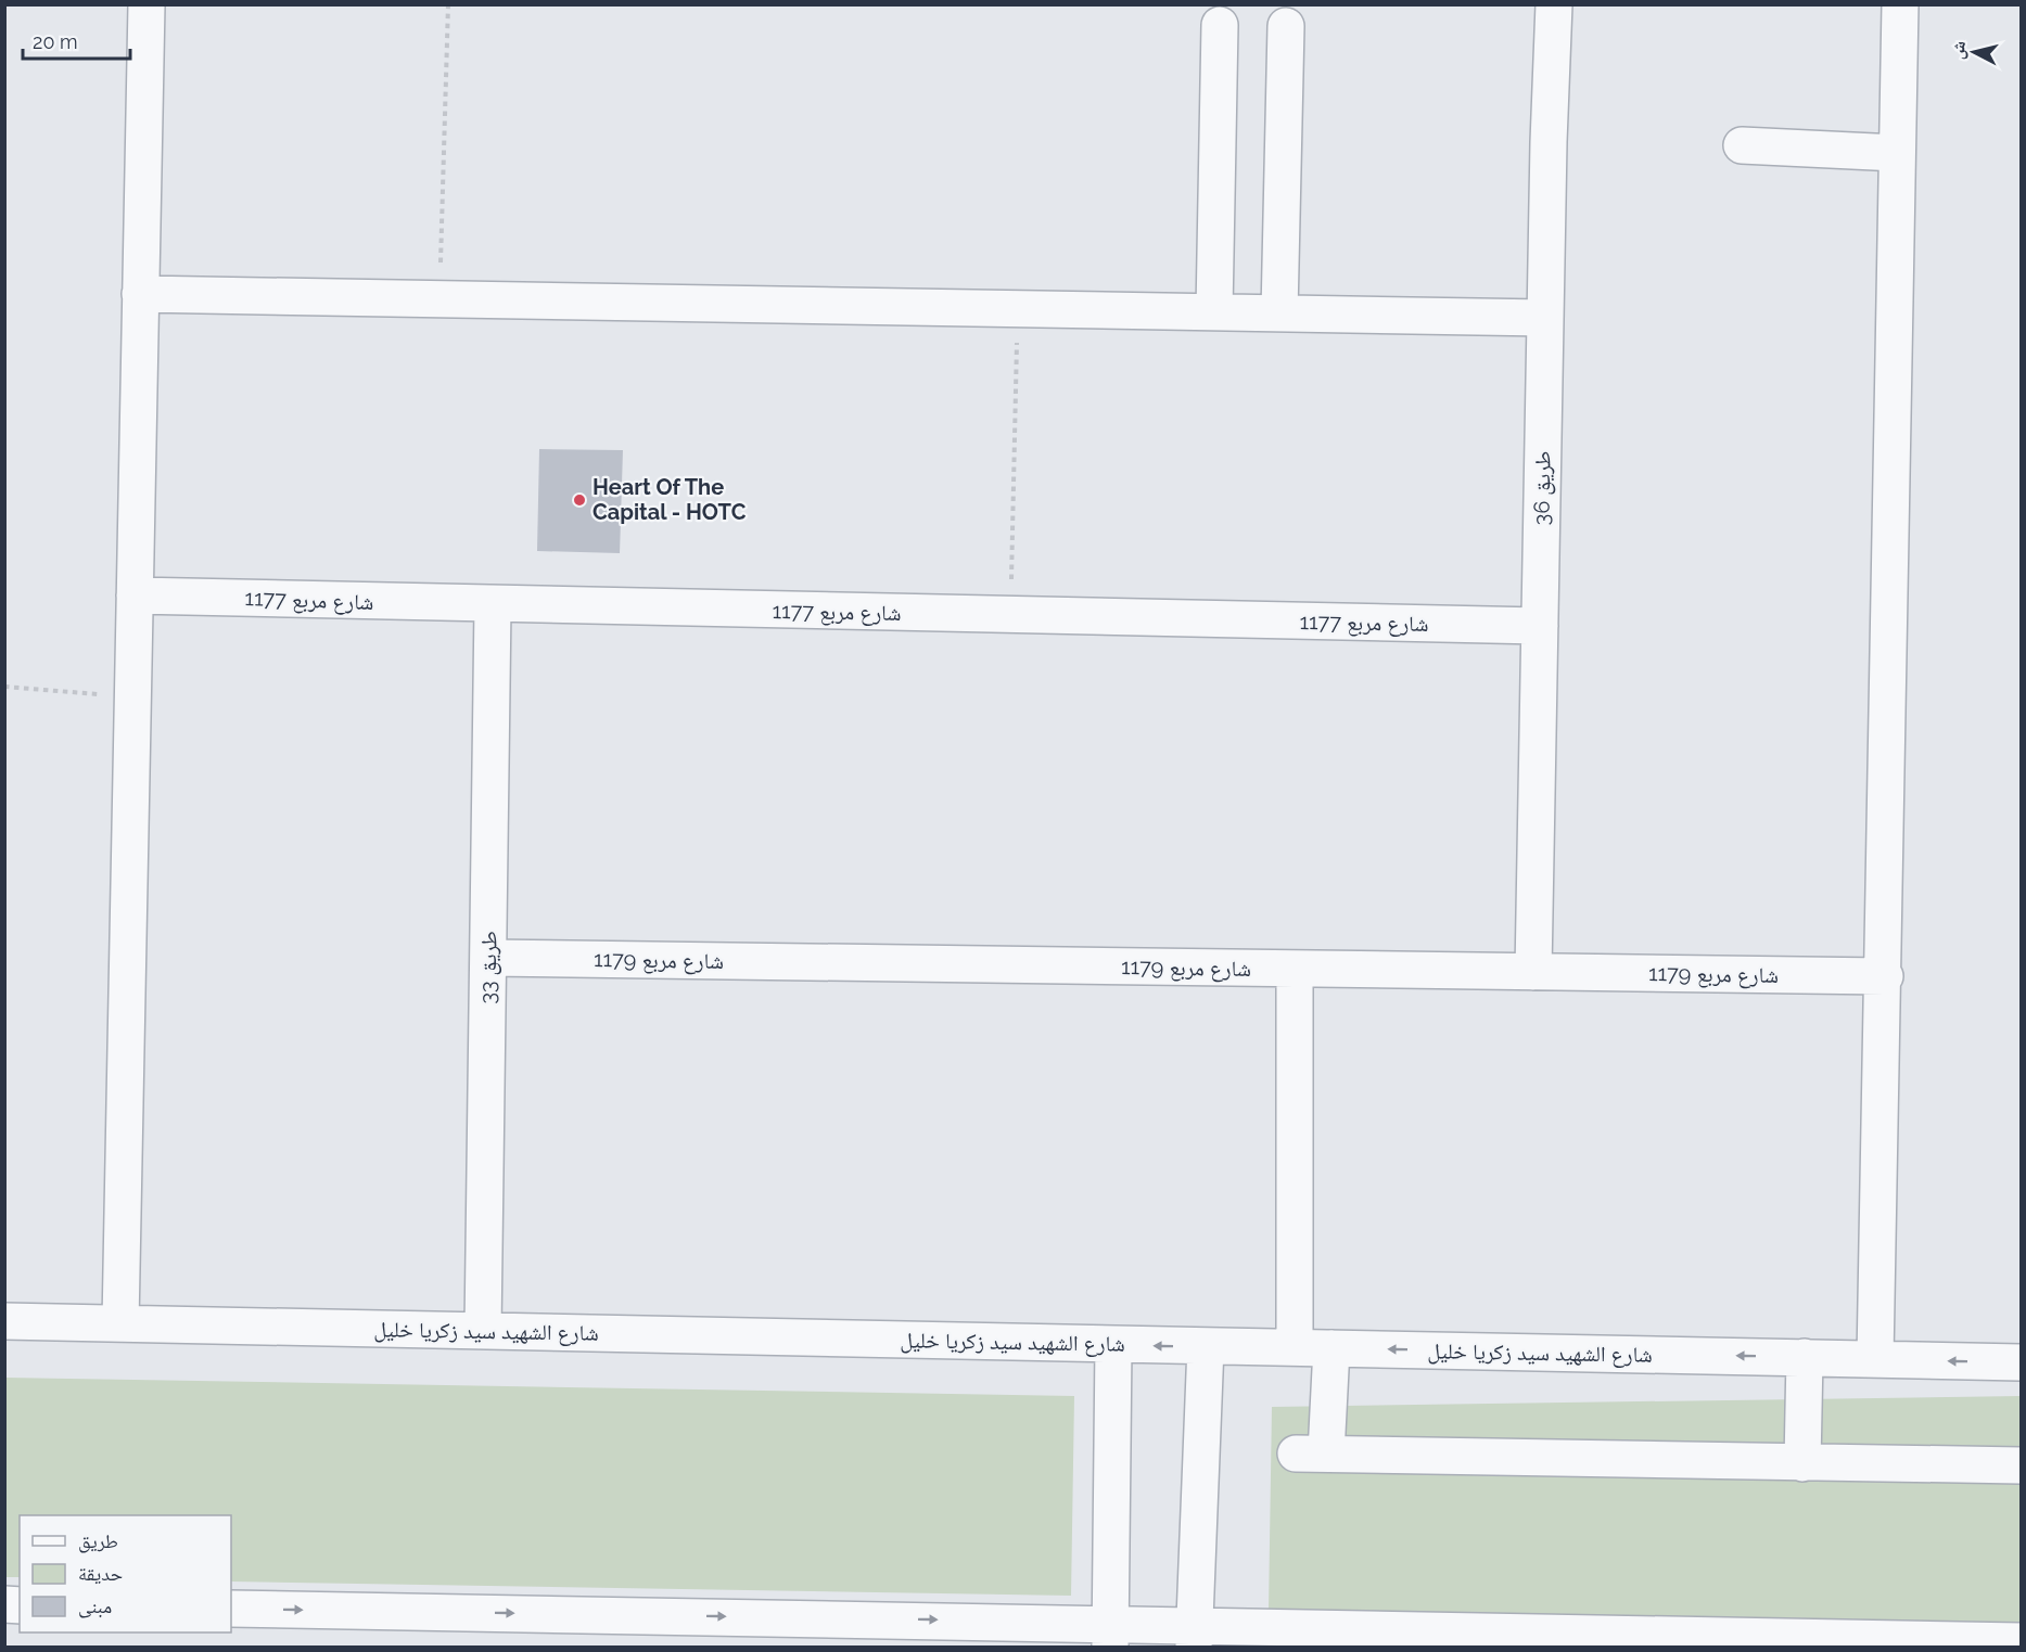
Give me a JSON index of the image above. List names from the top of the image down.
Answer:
{
  "streets": {
    "street": [
      "طريق 36",
      "شارع مربع 1177",
      "شارع مربع 1179",
      "طريق 33",
      "شارع الشهيد سيد زكريا خليل"
    ]
  },
  "crossings": [
    ["طريق 36", "شارع مربع 1177"],
    ["طريق 36", "شارع مربع 1179"],
    ["شارع مربع 1177", "طريق 33"],
    ["شارع مربع 1179", "طريق 33"],
    ["طريق 33", "شارع الشهيد سيد زكريا خليل"]
  ],
  "places": ["Heart Of The Capital - HOTC"],
  "legend": ["طريق", "حديقة", "مبنى"],
  "scale_bar": "20 m",
  "north": "left"
}
